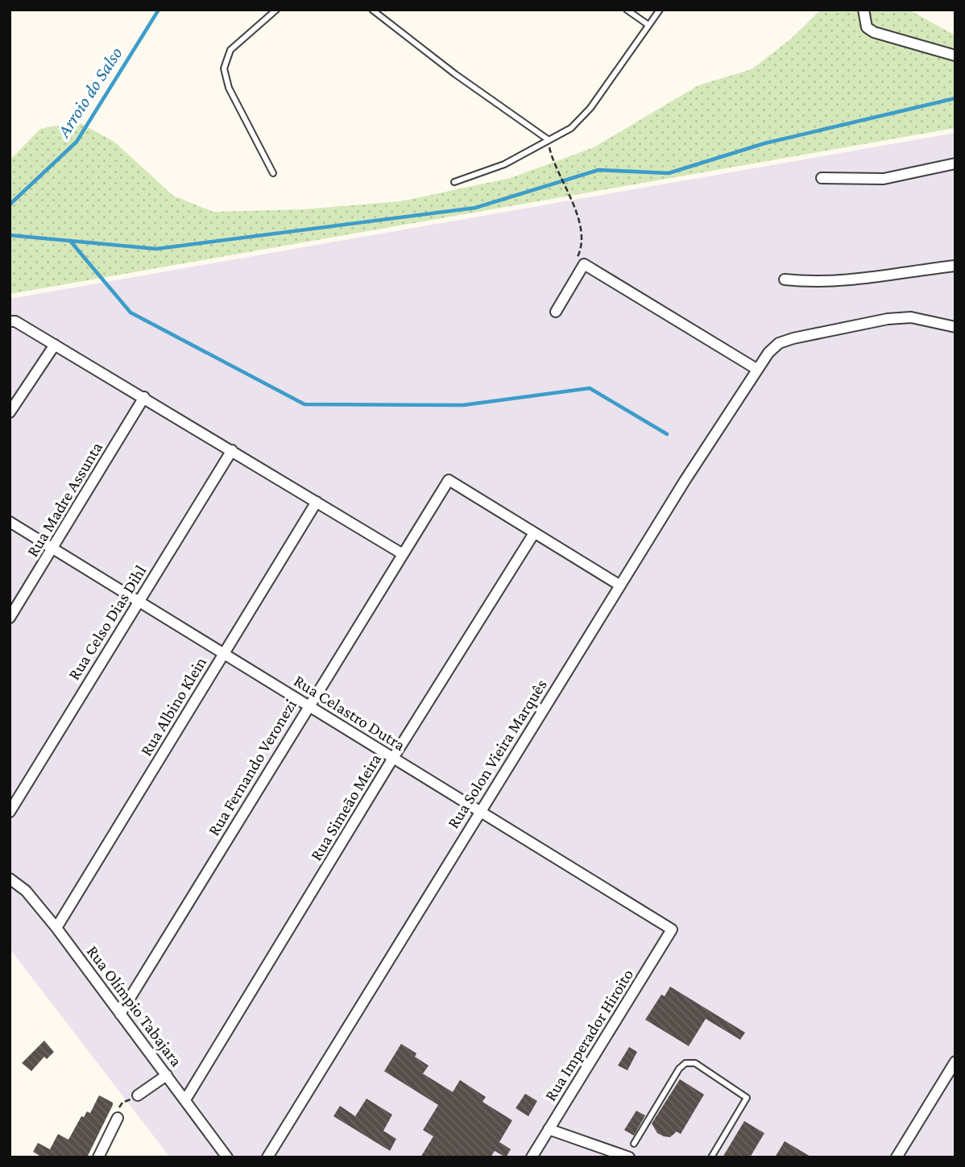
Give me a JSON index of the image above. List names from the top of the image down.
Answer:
{
  "streets": {
    "street": [
      "Rua Madre Assunta",
      "Rua Celso Dias Dihl",
      "Rua Albino Klein",
      "Rua Celastro Dutra",
      "Rua Solon Vieira Marquês",
      "Rua Fernando Veronezi",
      "Rua Simeão Meira",
      "Rua Olímpio Tabajara",
      "Rua Imperador Hiroito"
    ]
  },
  "crossings": [
    ["Rua Madre Assunta", "Rua Celastro Dutra"],
    ["Rua Celso Dias Dihl", "Rua Celastro Dutra"],
    ["Rua Albino Klein", "Rua Celastro Dutra"],
    ["Rua Albino Klein", "Rua Olímpio Tabajara"],
    ["Rua Celastro Dutra", "Rua Solon Vieira Marquês"],
    ["Rua Celastro Dutra", "Rua Fernando Veronezi"],
    ["Rua Celastro Dutra", "Rua Simeão Meira"],
    ["Rua Celastro Dutra", "Rua Imperador Hiroito"],
    ["Rua Fernando Veronezi", "Rua Simeão Meira"],
    ["Rua Fernando Veronezi", "Rua Olímpio Tabajara"],
    ["Rua Simeão Meira", "Rua Olímpio Tabajara"]
  ],
  "water": ["Arroio do Salso"]
}
